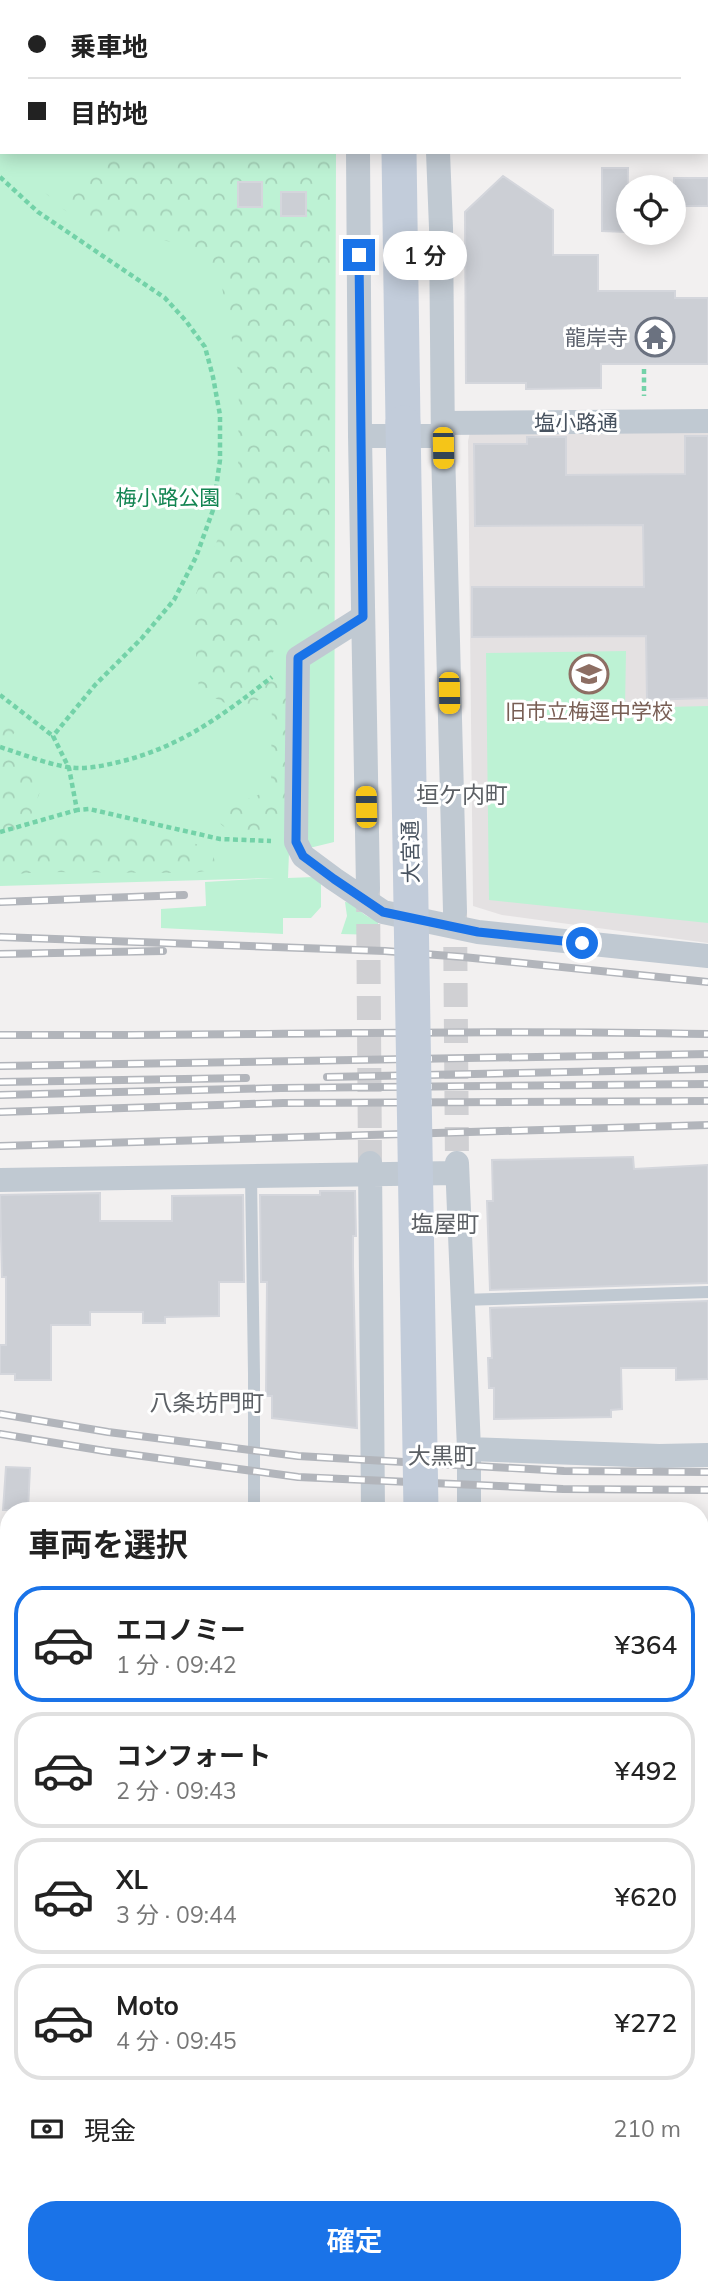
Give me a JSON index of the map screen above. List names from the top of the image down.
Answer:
{
  "streets": {
    "main road": ["大宮通"],
    "street": ["塩小路通"]
  },
  "districts": [
    "垣ケ内町",
    "塩屋町",
    "八条坊門町",
    "大黒町"
  ],
  "parks": ["梅小路公園"],
  "places": {
    "temple": ["龍岸寺"],
    "school or university": ["旧市立梅逕中学校"]
  },
  "page": {
    "banner": ["乗車地", "目的地"],
    "bubble": "1 分",
    "heading": "車両を選択",
    "list": [
      {
        "name": "エコノミー",
        "note": "1 分 · 09:42",
        "value": "¥364"
      },
      {
        "name": "コンフォート",
        "note": "2 分 · 09:43",
        "value": "¥492"
      },
      {
        "name": "XL",
        "note": "3 分 · 09:44",
        "value": "¥620"
      },
      {
        "name": "Moto",
        "note": "4 分 · 09:45",
        "value": "¥272"
      }
    ],
    "pay": ["現金", "210 m"],
    "buttons": "確定"
  }
}
